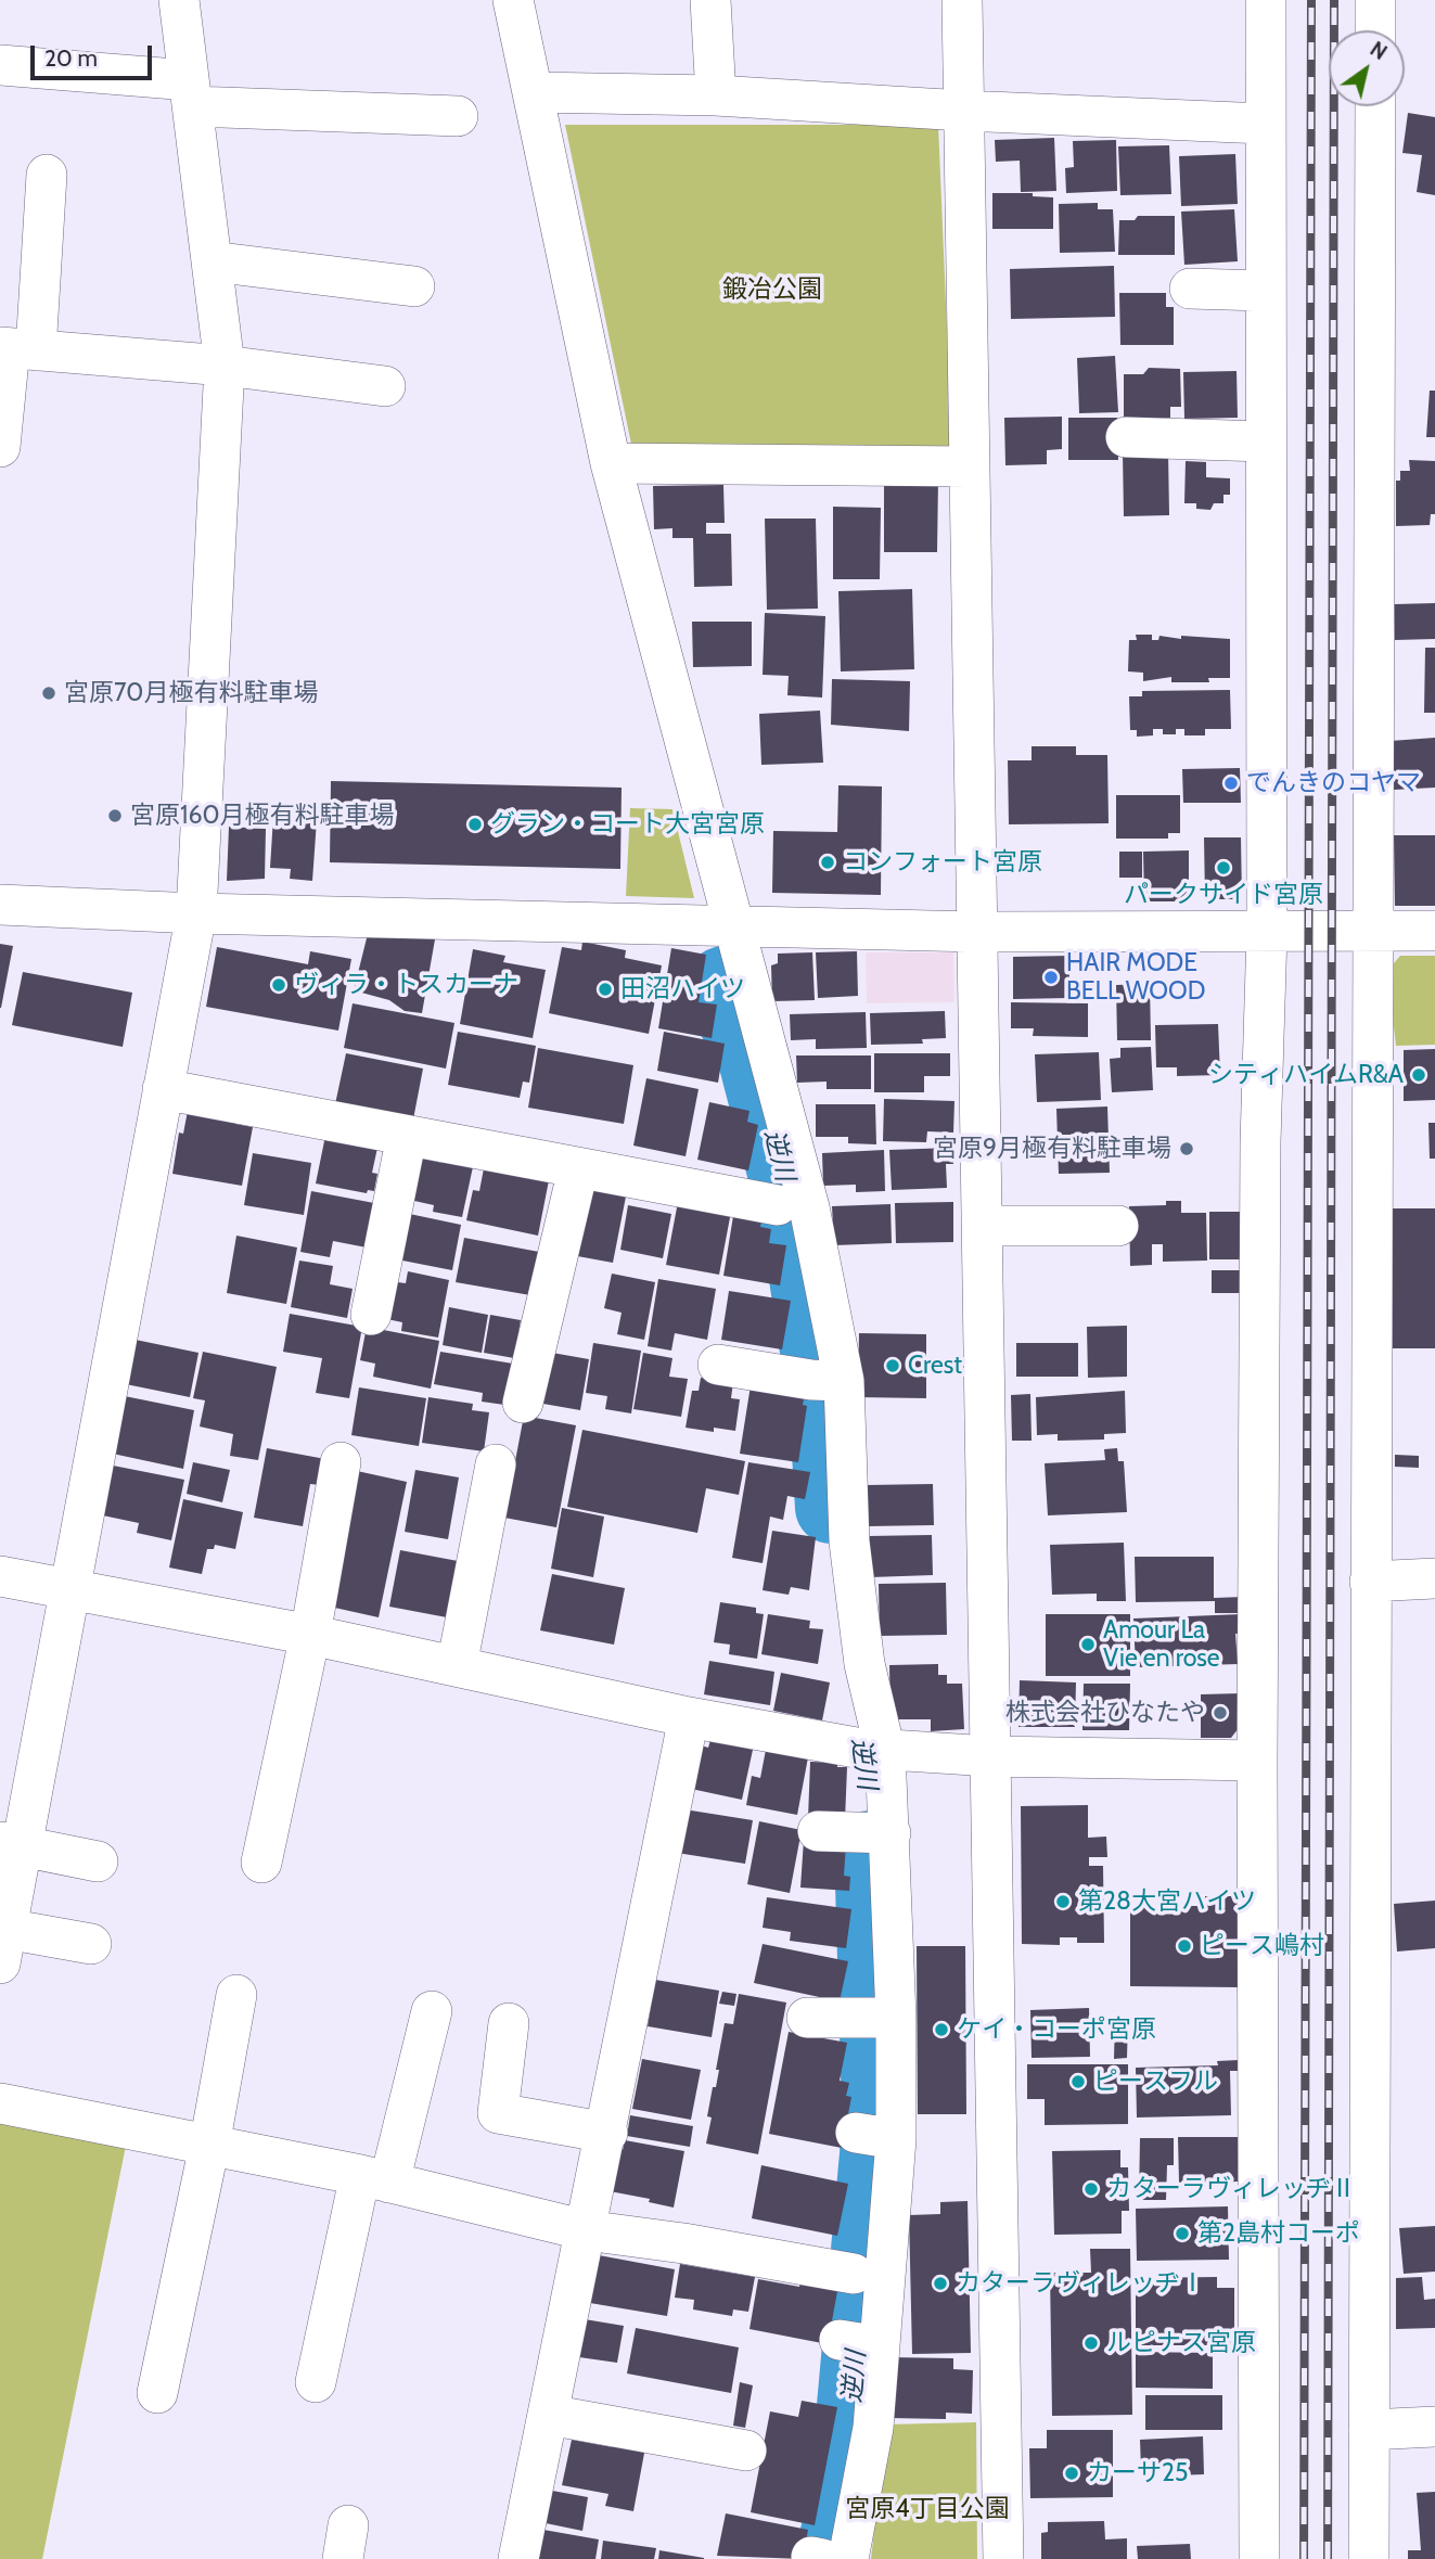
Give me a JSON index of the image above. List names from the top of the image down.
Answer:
{
  "water": ["逆川"],
  "parks": ["鍛冶公園", "宮原4丁目公園"],
  "places": [
    "宮原70月極有料駐車場",
    "でんきのコヤマ",
    "宮原160月極有料駐車場",
    "グラン・コート大宮宮原",
    "コンフォート宮原",
    "パークサイド宮原",
    "HAIR MODE BELL WOOD",
    "ヴィラ・トスカーナ",
    "田沼ハイツ",
    "シティハイムR&A",
    "宮原9月極有料駐車場",
    "Crest",
    "Amour La Vie en rose",
    "株式会社ひなたや",
    "第28大宮ハイツ",
    "ピース嶋村",
    "ケイ・コーポ宮原",
    "ピースフル",
    "カターラヴィレッヂⅡ",
    "第2島村コーポ",
    "カターラヴィレッヂⅠ",
    "ルピナス宮原",
    "カーサ25"
  ],
  "scale_bar": "20 m",
  "north": "top right"
}
